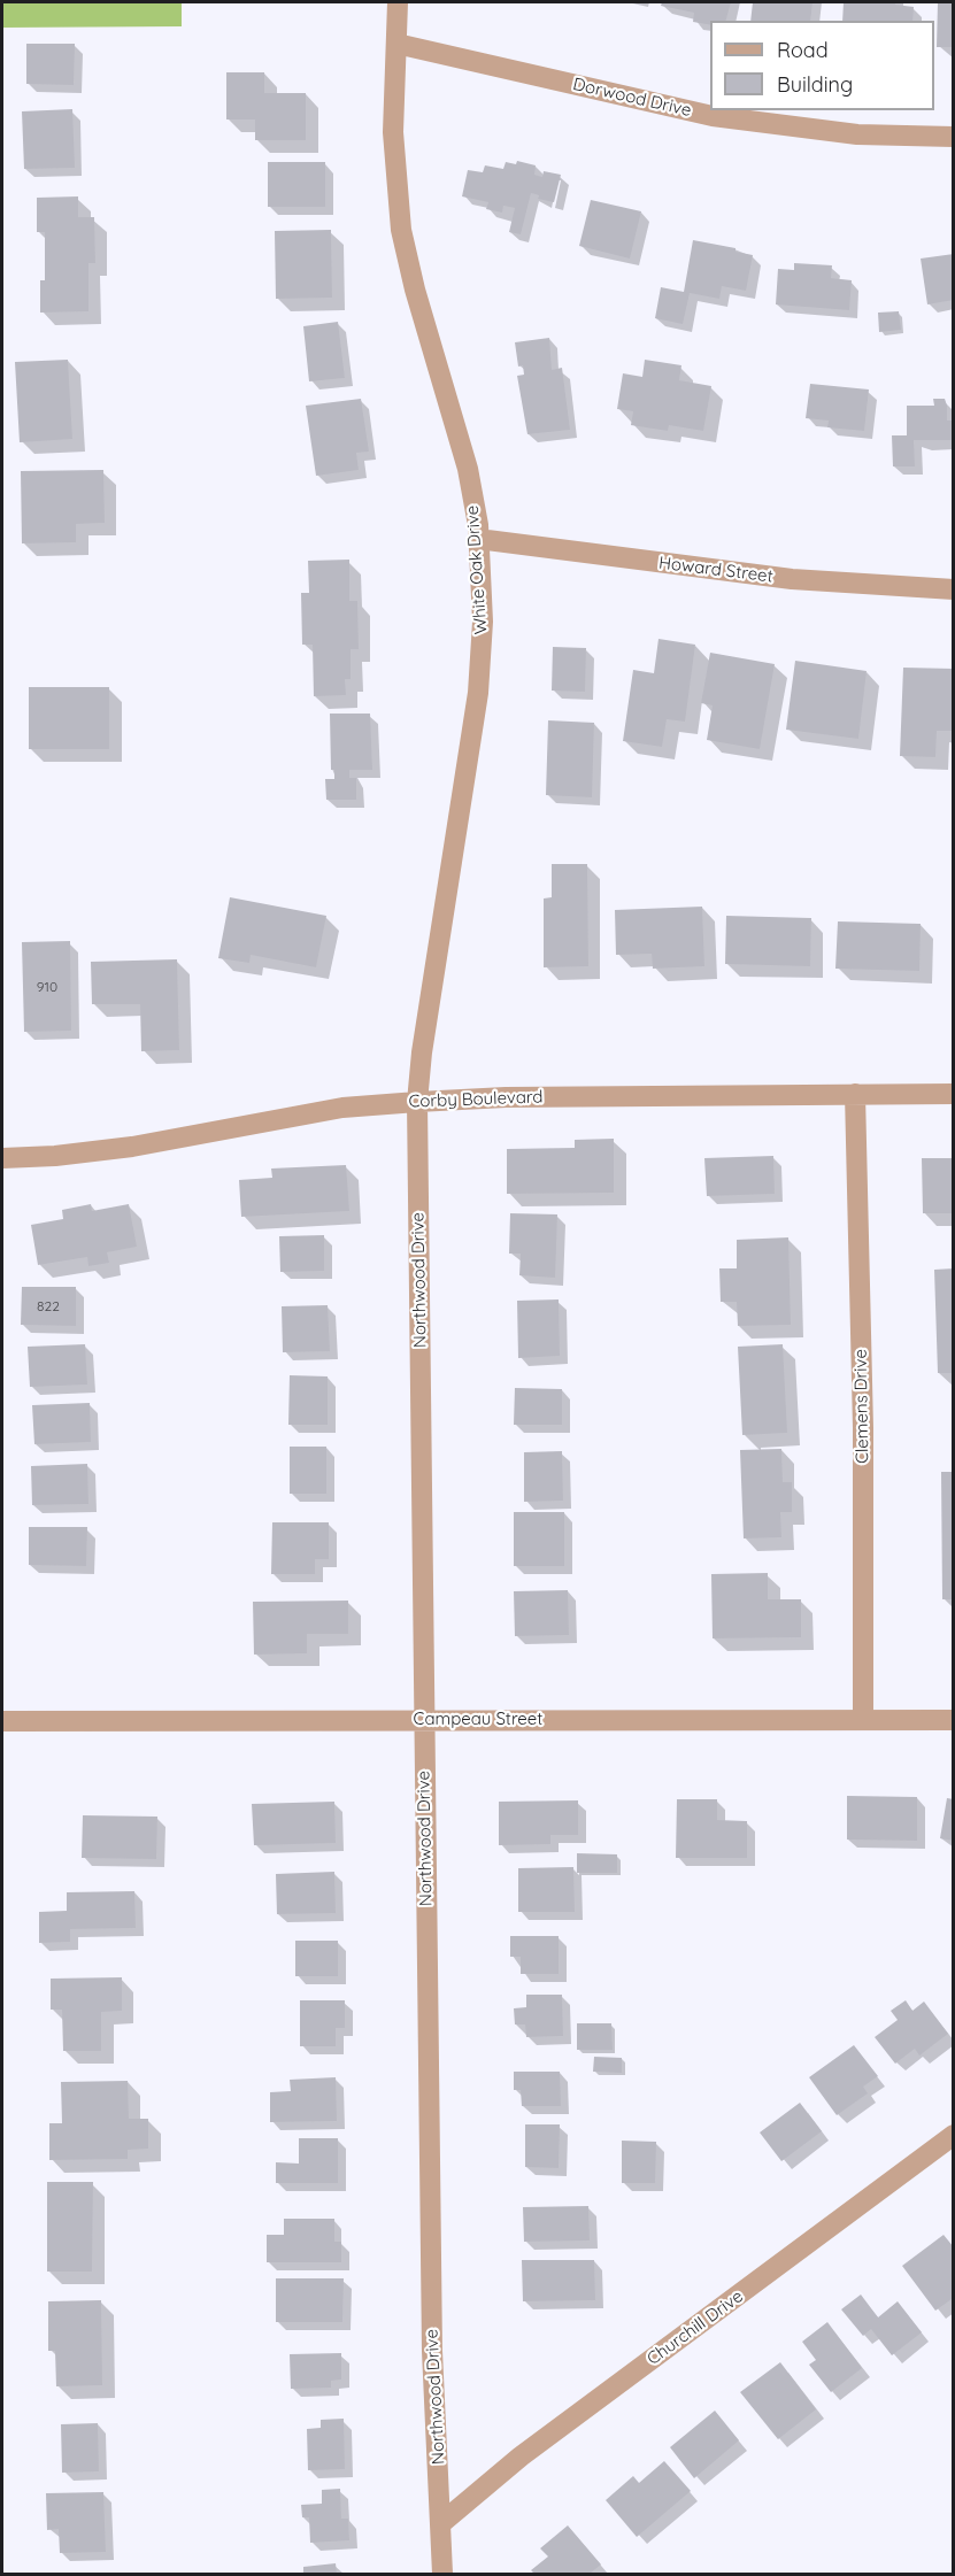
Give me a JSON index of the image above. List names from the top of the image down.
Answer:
{
  "streets": {
    "street": [
      "Dorwood Drive",
      "White Oak Drive",
      "Howard Street",
      "Corby Boulevard",
      "Northwood Drive",
      "Clemens Drive",
      "Campeau Street",
      "Churchill Drive"
    ]
  },
  "crossings": [
    ["Dorwood Drive", "White Oak Drive"],
    ["White Oak Drive", "Howard Street"],
    ["White Oak Drive", "Corby Boulevard"],
    ["White Oak Drive", "Northwood Drive"],
    ["Corby Boulevard", "Northwood Drive"],
    ["Corby Boulevard", "Clemens Drive"],
    ["Northwood Drive", "Campeau Street"],
    ["Northwood Drive", "Churchill Drive"],
    ["Clemens Drive", "Campeau Street"]
  ],
  "house_numbers": ["910", "822"],
  "legend": ["Road", "Building"]
}
